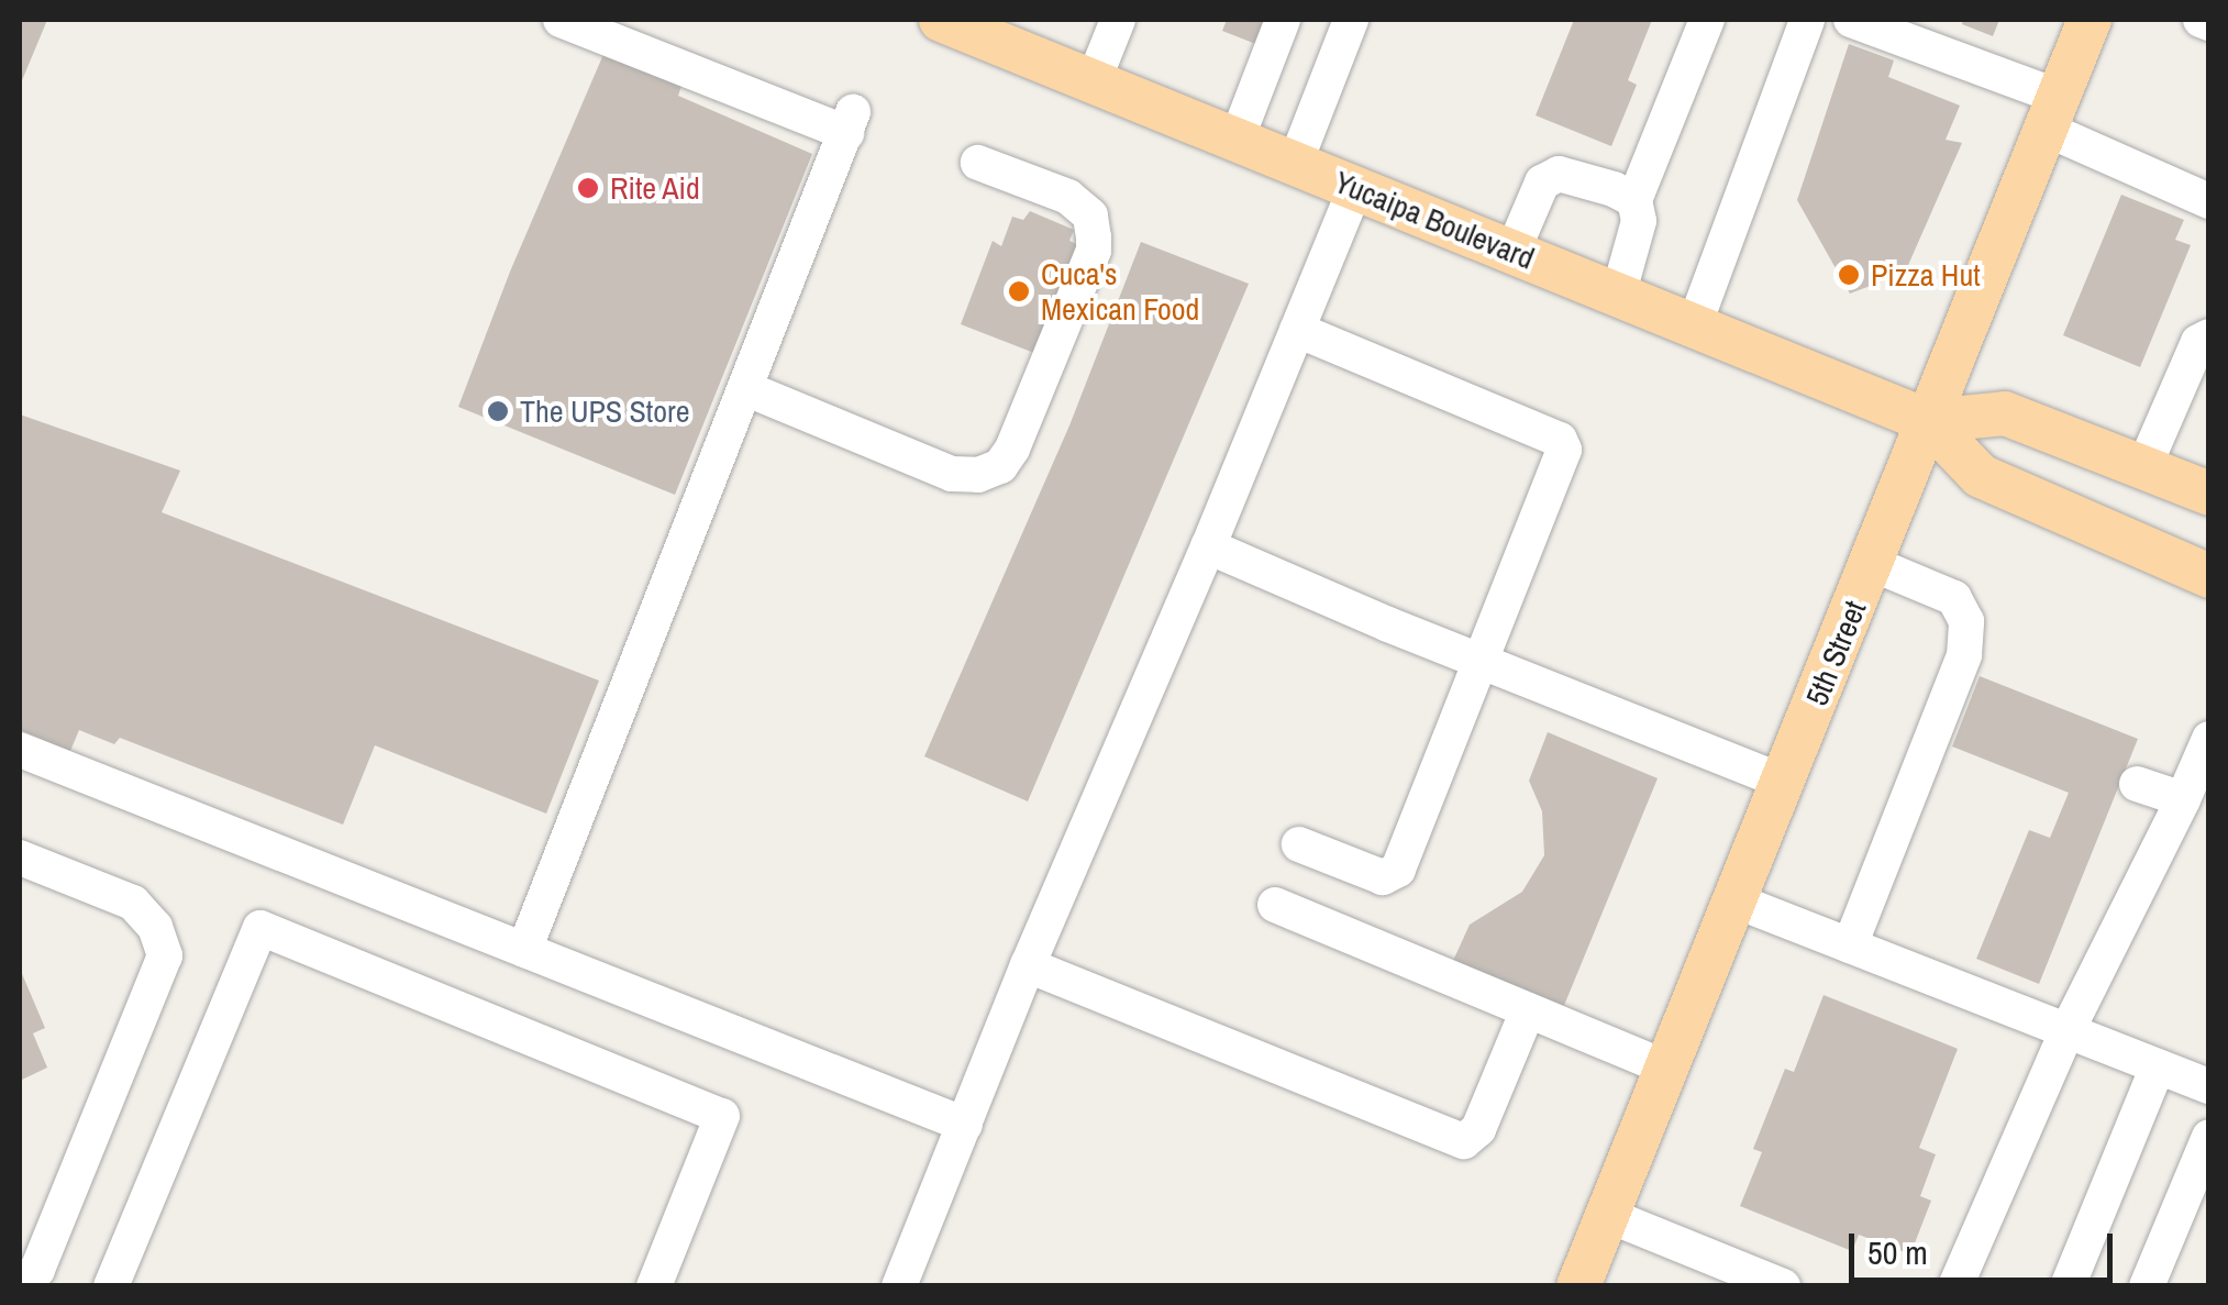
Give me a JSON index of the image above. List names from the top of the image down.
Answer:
{
  "streets": {
    "main road": ["Yucaipa Boulevard", "5th Street"]
  },
  "crossings": [
    ["Yucaipa Boulevard", "5th Street"]
  ],
  "places": [
    "Rite Aid",
    "Pizza Hut",
    "Cuca's Mexican Food",
    "The UPS Store"
  ],
  "scale_bar": "50 m"
}
